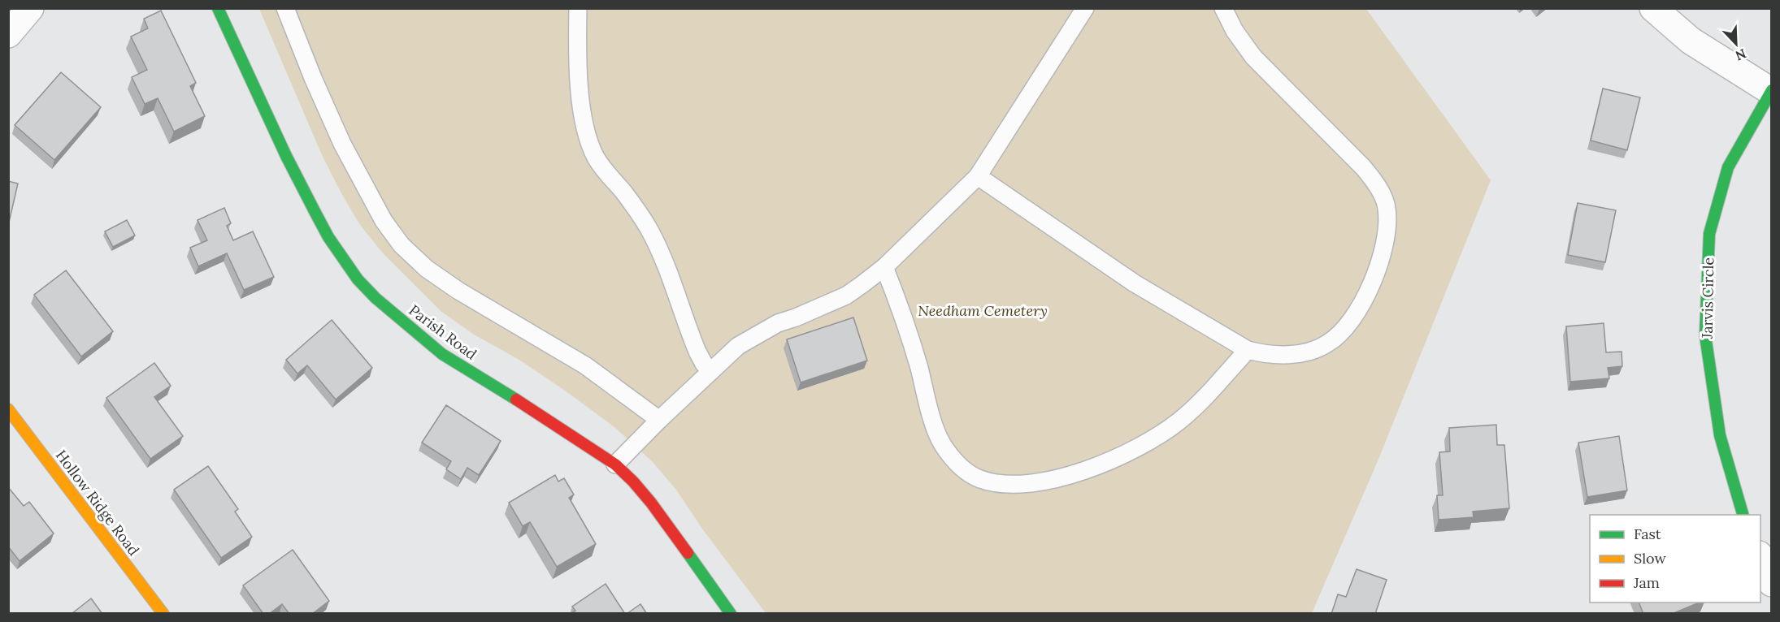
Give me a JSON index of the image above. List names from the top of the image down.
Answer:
{
  "streets": {
    "street": ["Jarvis Circle", "Parish Road", "Hollow Ridge Road"]
  },
  "parks": ["Needham Cemetery"],
  "legend": ["Fast", "Slow", "Jam"],
  "north": "bottom right"
}
